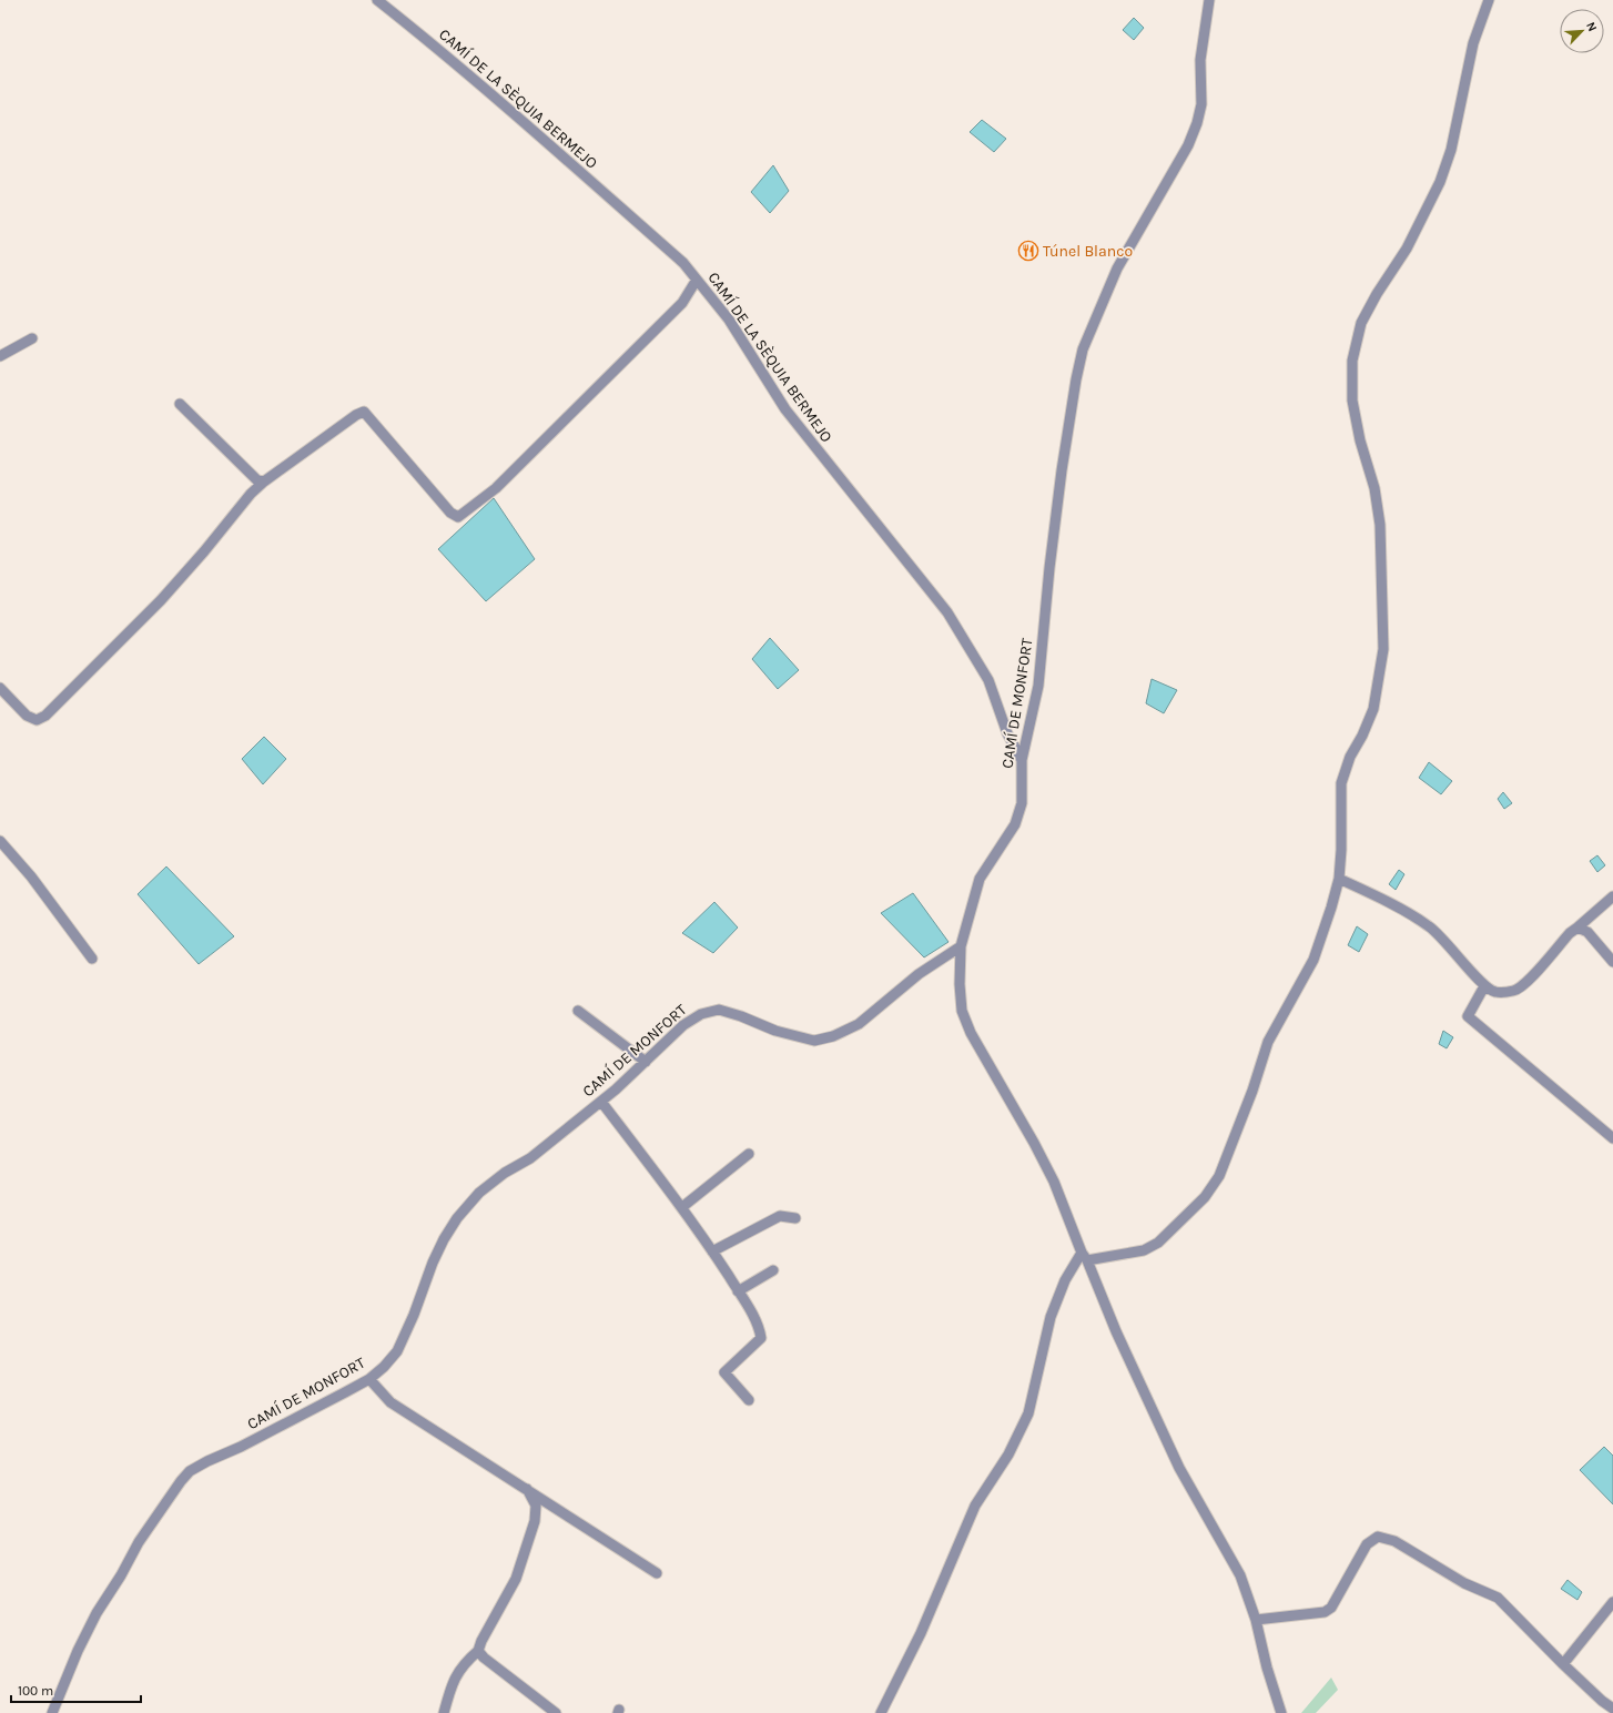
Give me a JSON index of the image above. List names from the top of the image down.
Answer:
{
  "streets": {
    "street": ["CAMÍ DE LA SÈQUIA BERMEJO", "CAMÍ DE MONFORT"]
  },
  "crossings": [
    ["CAMÍ DE LA SÈQUIA BERMEJO", "CAMÍ DE MONFORT"]
  ],
  "places": {
    "restaurant": ["Túnel Blanco"]
  },
  "scale_bar": "100 m",
  "north": "top right"
}
